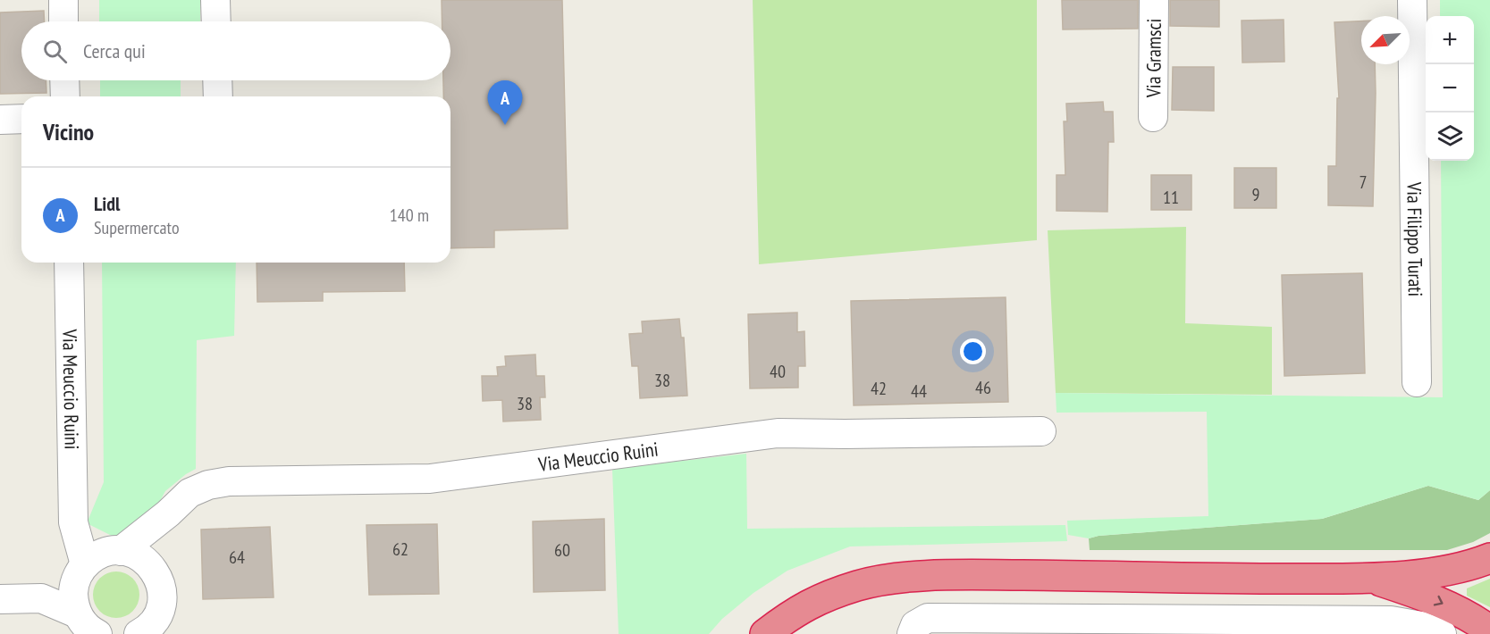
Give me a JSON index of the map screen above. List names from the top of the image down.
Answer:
{
  "streets": {
    "street": ["Via Gramsci", "Via Filippo Turati", "Via Meuccio Ruini"]
  },
  "house_numbers": [
    "7",
    "9",
    "11",
    "40",
    "38",
    "46",
    "42",
    "44",
    "38",
    "62",
    "60",
    "64"
  ],
  "north": "bottom left",
  "page": {
    "map_buttons": ["+", "−"],
    "search": "Cerca qui",
    "pins": "A",
    "heading": "Vicino",
    "list": [
      {
        "mark": "A",
        "name": "Lidl",
        "note": "Supermercato",
        "value": "140 m"
      }
    ]
  }
}
